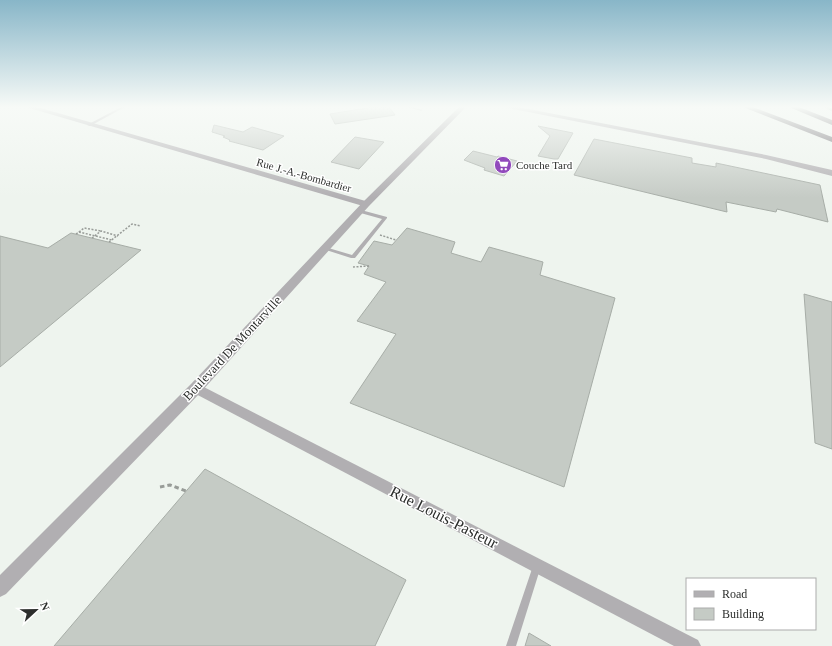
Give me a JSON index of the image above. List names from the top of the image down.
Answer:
{
  "streets": {
    "street": ["Rue J.-A.-Bombardier", "Boulevard De Montarville", "Rue Louis-Pasteur"]
  },
  "crossings": [
    ["Rue J.-A.-Bombardier", "Boulevard De Montarville"],
    ["Boulevard De Montarville", "Rue Louis-Pasteur"]
  ],
  "places": {
    "supermarket": ["Couche Tard"]
  },
  "legend": ["Road", "Building"],
  "north": "right"
}
